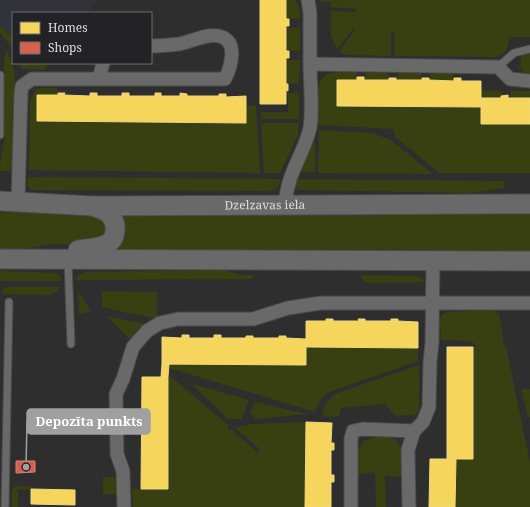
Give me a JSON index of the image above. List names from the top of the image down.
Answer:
{
  "streets": {
    "main road": ["Dzelzavas iela"]
  },
  "places": ["Depozīta punkts"],
  "legend": ["Homes", "Shops"]
}
